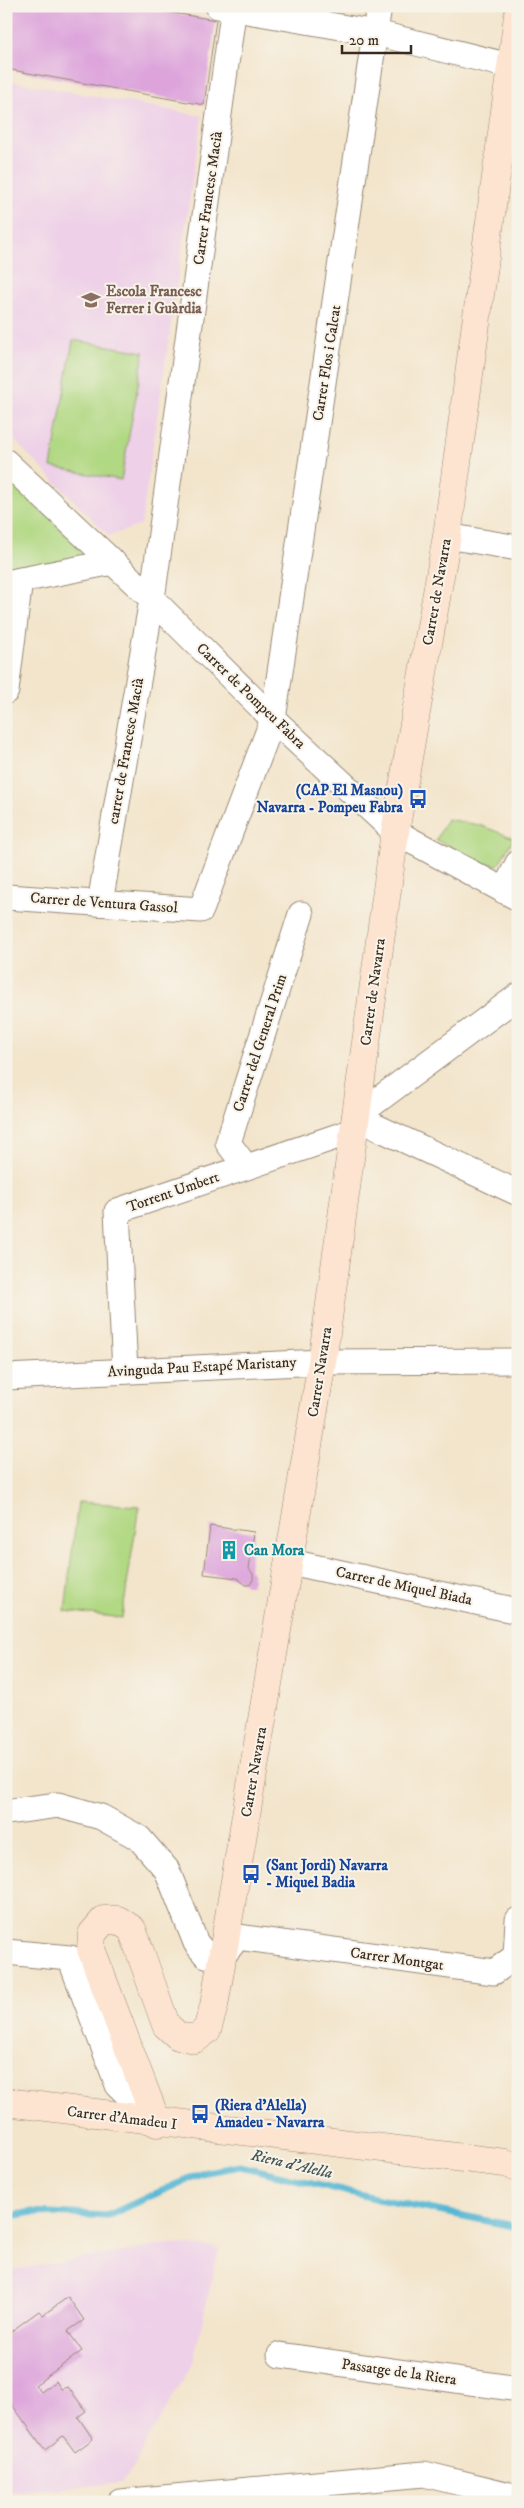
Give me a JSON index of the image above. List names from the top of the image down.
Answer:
{
  "streets": {
    "street": [
      "Carrer Francesc Macià",
      "Carrer Flos i Calcat",
      "Carrer de Navarra",
      "Carrer de Pompeu Fabra",
      "carrer de Francesc Macià",
      "Carrer de Ventura Gassol",
      "Carrer del General Prim",
      "Torrent Umbert",
      "Avinguda Pau Estapé Maristany",
      "Carrer Navarra",
      "Carrer de Miquel Biada",
      "Carrer Montgat",
      "Carrer d'Amadeu I",
      "Passatge de la Riera"
    ]
  },
  "crossings": [
    ["Carrer Francesc Macià", "Carrer de Pompeu Fabra"],
    ["Carrer Francesc Macià", "carrer de Francesc Macià"],
    ["Carrer Flos i Calcat", "Carrer de Pompeu Fabra"],
    ["Carrer Flos i Calcat", "Carrer de Ventura Gassol"],
    ["Carrer de Navarra", "Carrer de Pompeu Fabra"],
    ["Carrer de Navarra", "Torrent Umbert"],
    ["Carrer de Navarra", "Carrer Navarra"],
    ["Carrer de Pompeu Fabra", "carrer de Francesc Macià"],
    ["carrer de Francesc Macià", "Carrer de Ventura Gassol"],
    ["Carrer del General Prim", "Torrent Umbert"],
    ["Torrent Umbert", "Avinguda Pau Estapé Maristany"],
    ["Torrent Umbert", "Carrer Navarra"],
    ["Avinguda Pau Estapé Maristany", "Carrer Navarra"],
    ["Carrer Navarra", "Carrer de Miquel Biada"],
    ["Carrer Navarra", "Carrer Montgat"],
    ["Carrer Navarra", "Carrer d'Amadeu I"]
  ],
  "water": ["Riera d'Alella"],
  "places": {
    "school or university": ["Escola Francesc Ferrer i Guàrdia"],
    "bus stop": ["(CAP El Masnou) Navarra - Pompeu Fabra", "(Sant Jordi) Navarra - Miquel Badia", "(Riera d'Alella) Amadeu - Navarra"],
    "building": ["Can Mora"]
  },
  "scale_bar": "20 m"
}
